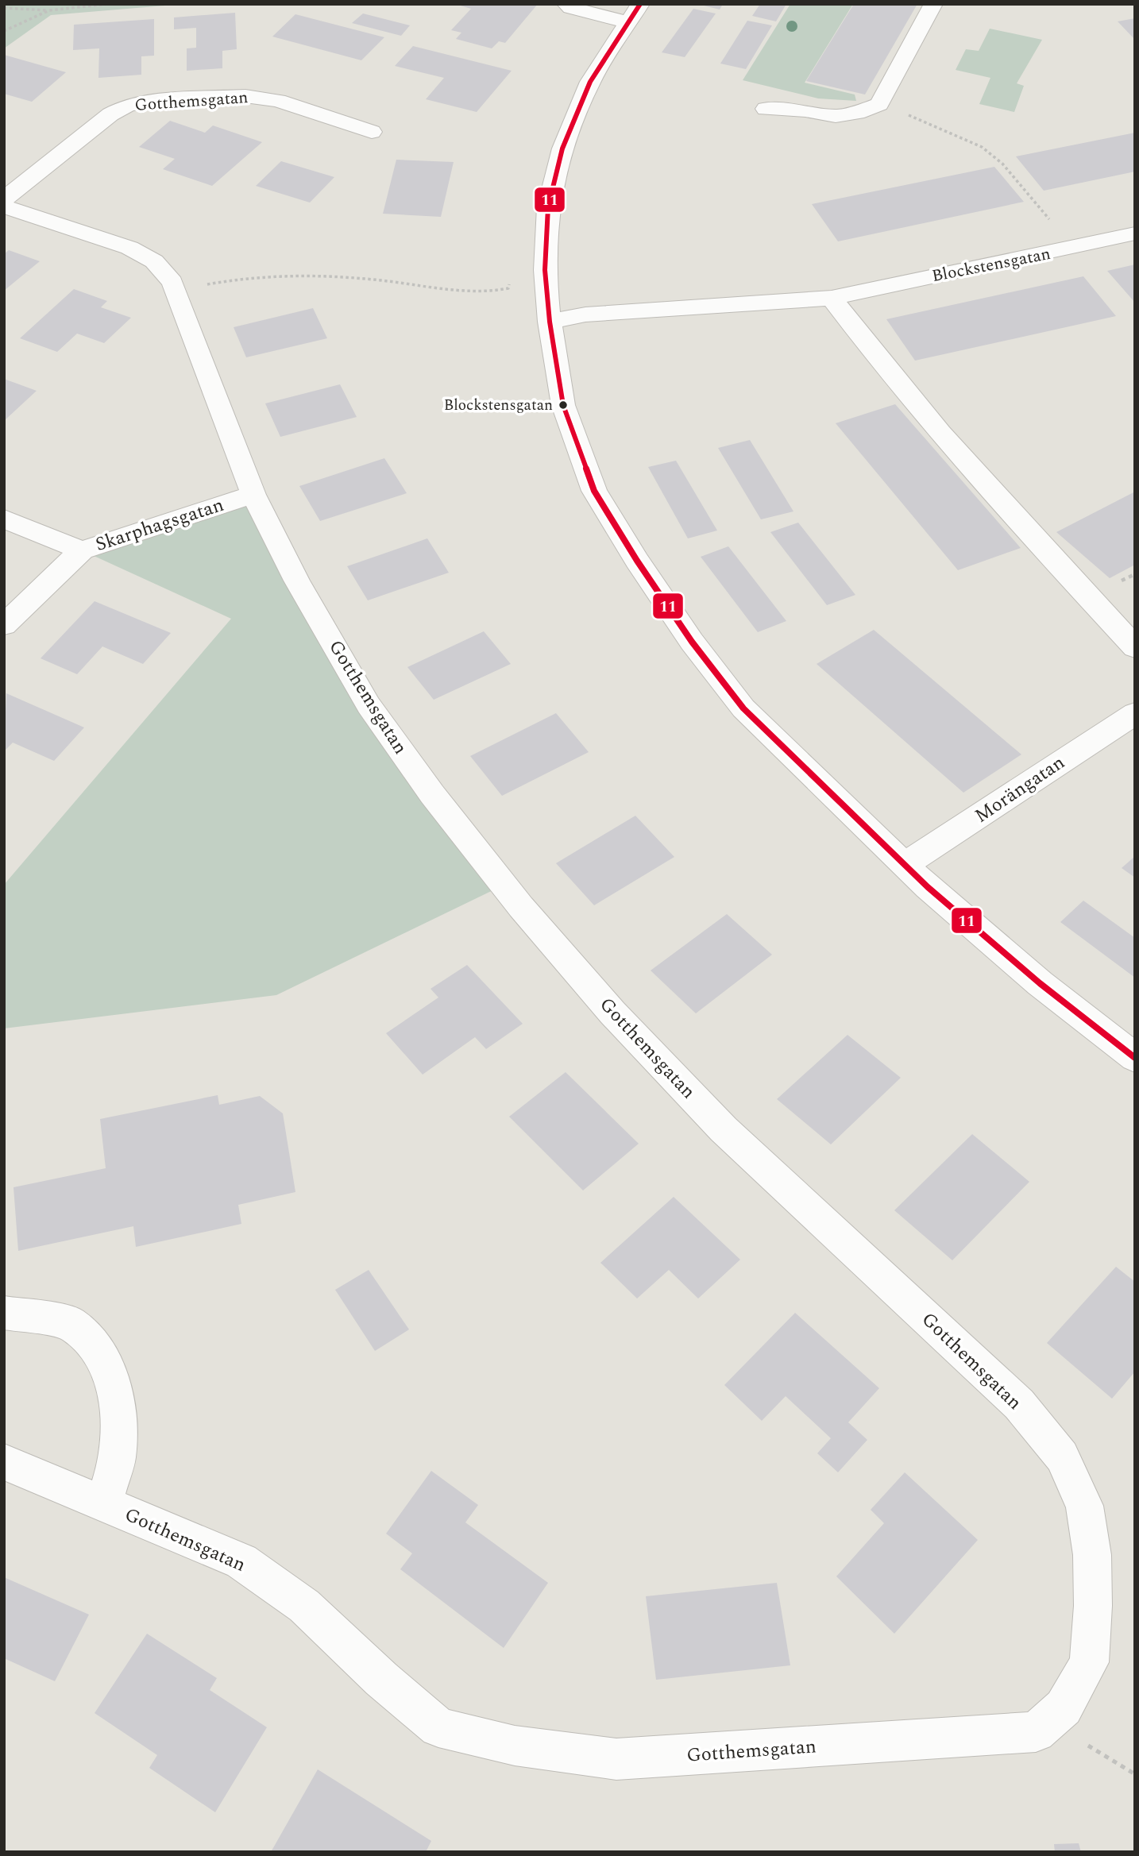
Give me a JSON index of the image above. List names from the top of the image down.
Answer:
{
  "streets": {
    "street": [
      "Gotthemsgatan",
      "Blockstensgatan",
      "Skarphagsgatan",
      "Morängatan"
    ]
  },
  "crossings": [
    ["Gotthemsgatan", "Skarphagsgatan"]
  ],
  "places": ["Blockstensgatan"],
  "lines": ["transit line 11"]
}
